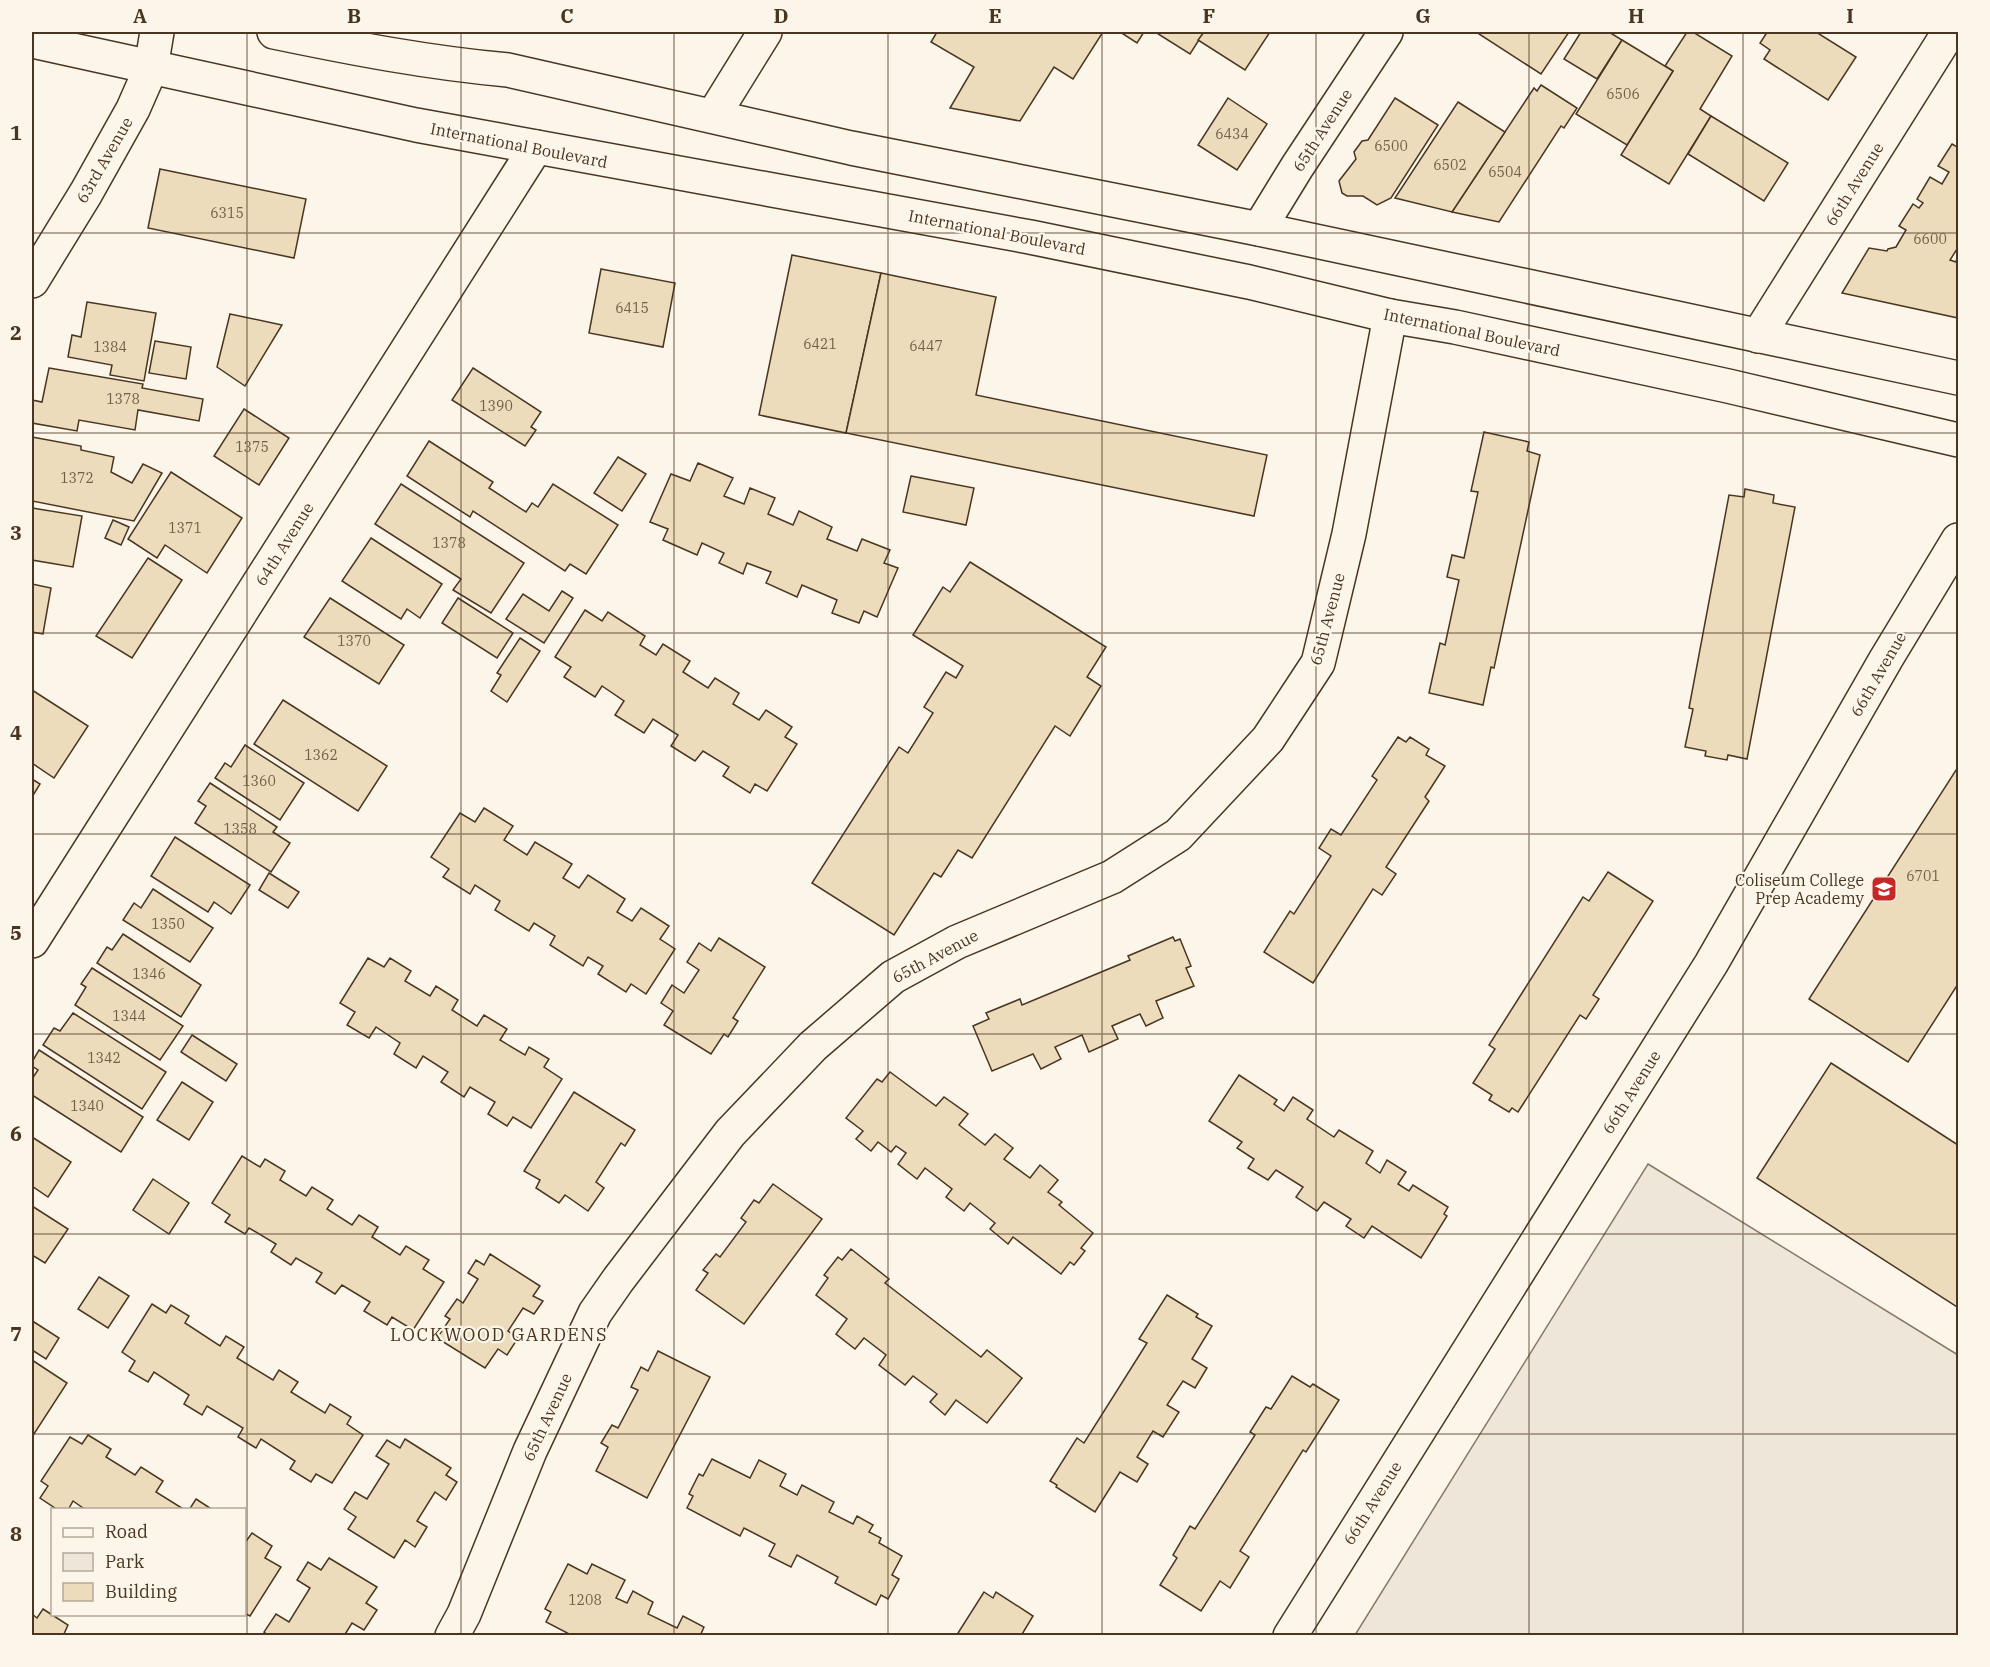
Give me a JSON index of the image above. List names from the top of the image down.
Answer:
{
  "streets": {
    "street": [
      "65th Avenue",
      "International Boulevard",
      "63rd Avenue",
      "66th Avenue",
      "64th Avenue"
    ]
  },
  "crossings": [
    ["65th Avenue", "International Boulevard"],
    ["International Boulevard", "63rd Avenue"],
    ["International Boulevard", "64th Avenue"]
  ],
  "districts": ["LOCKWOOD GARDENS"],
  "places": {
    "school or university": ["Coliseum College Prep Academy"]
  },
  "house_numbers": [
    "6506",
    "6434",
    "6500",
    "6502",
    "6504",
    "6315",
    "6600",
    "6415",
    "6421",
    "6447",
    "1384",
    "1378",
    "1390",
    "1375",
    "1372",
    "1371",
    "1378",
    "1370",
    "1362",
    "1360",
    "1358",
    "6701",
    "1350",
    "1346",
    "1344",
    "1342",
    "1340",
    "1208"
  ],
  "legend": ["Road", "Park", "Building"],
  "grid": {
    "columns": [
      "A",
      "B",
      "C",
      "D",
      "E",
      "F",
      "G",
      "H",
      "I"
    ],
    "rows": [
      "1",
      "2",
      "3",
      "4",
      "5",
      "6",
      "7",
      "8"
    ]
  }
}
